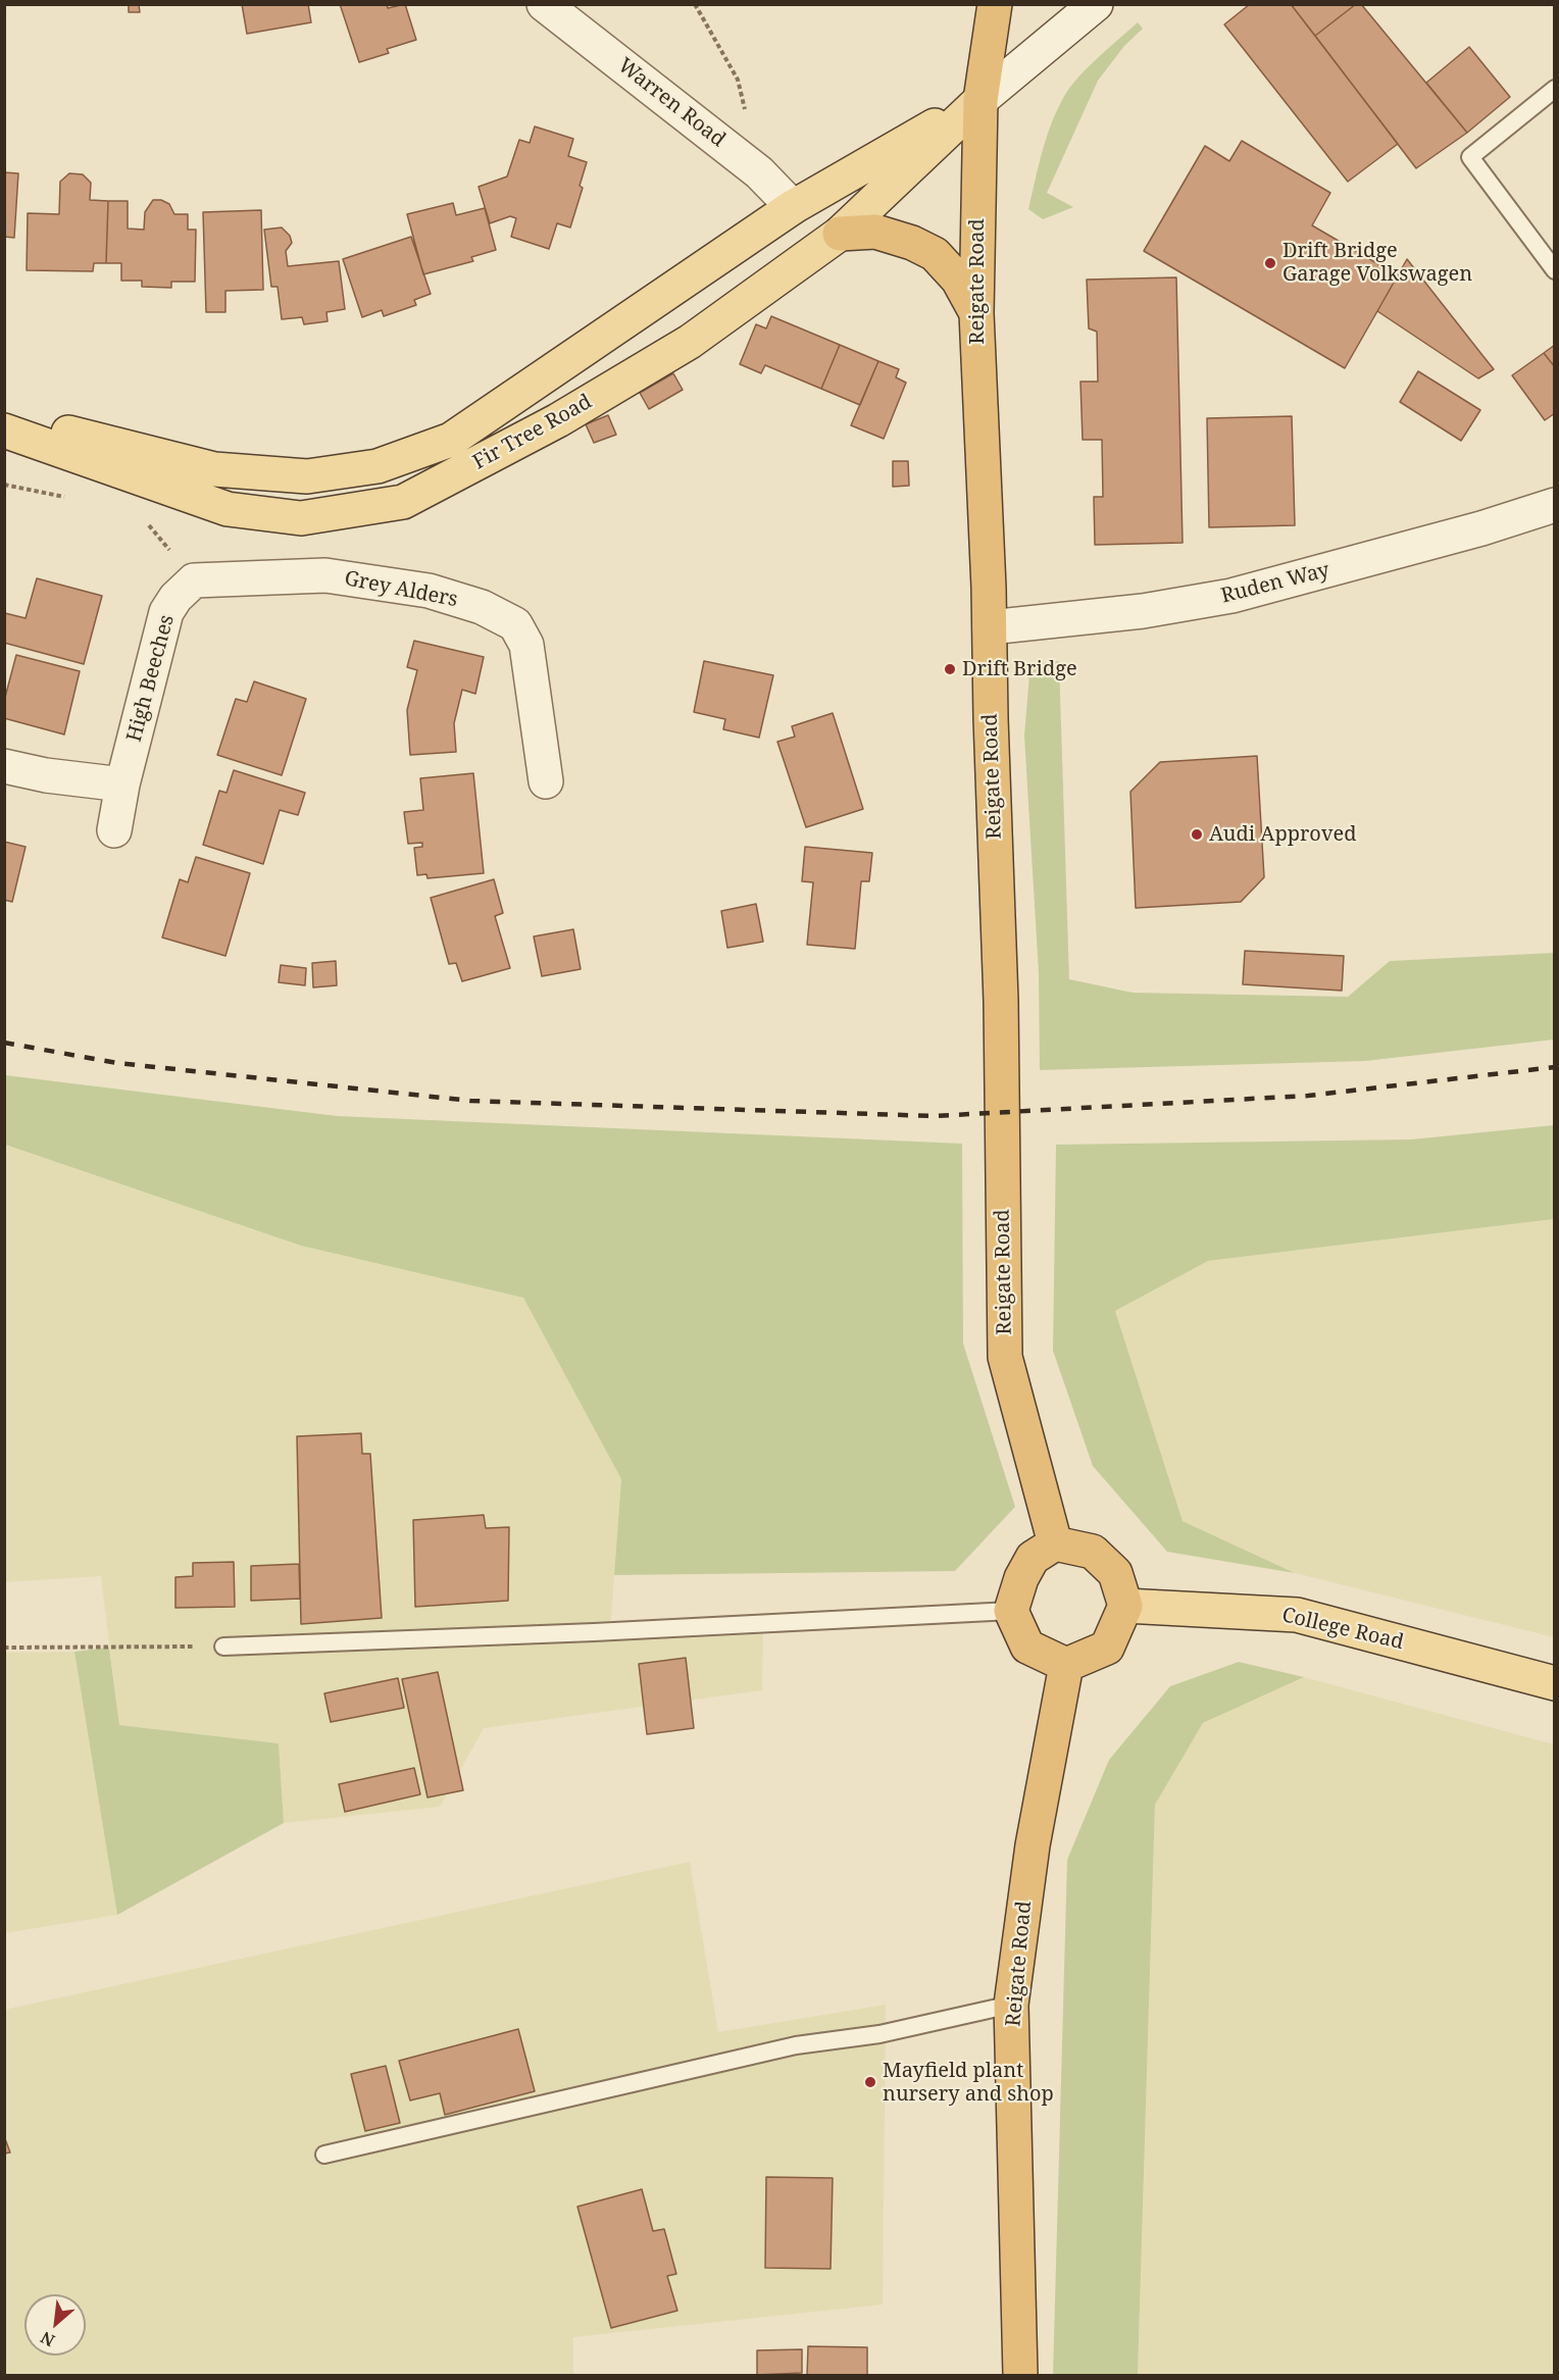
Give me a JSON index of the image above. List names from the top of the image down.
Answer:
{
  "streets": {
    "highway": ["Reigate Road"],
    "main road": ["Fir Tree Road", "College Road"],
    "street": [
      "Warren Road",
      "Ruden Way",
      "Grey Alders",
      "High Beeches"
    ]
  },
  "crossings": [
    ["Warren Road", "Fir Tree Road"],
    ["Reigate Road", "Fir Tree Road"],
    ["Reigate Road", "Ruden Way"],
    ["Reigate Road", "College Road"],
    ["Grey Alders", "High Beeches"]
  ],
  "places": [
    "Drift Bridge Garage Volkswagen",
    "Drift Bridge",
    "Audi Approved",
    "Mayfield plant nursery and shop"
  ],
  "north": "bottom left"
}
